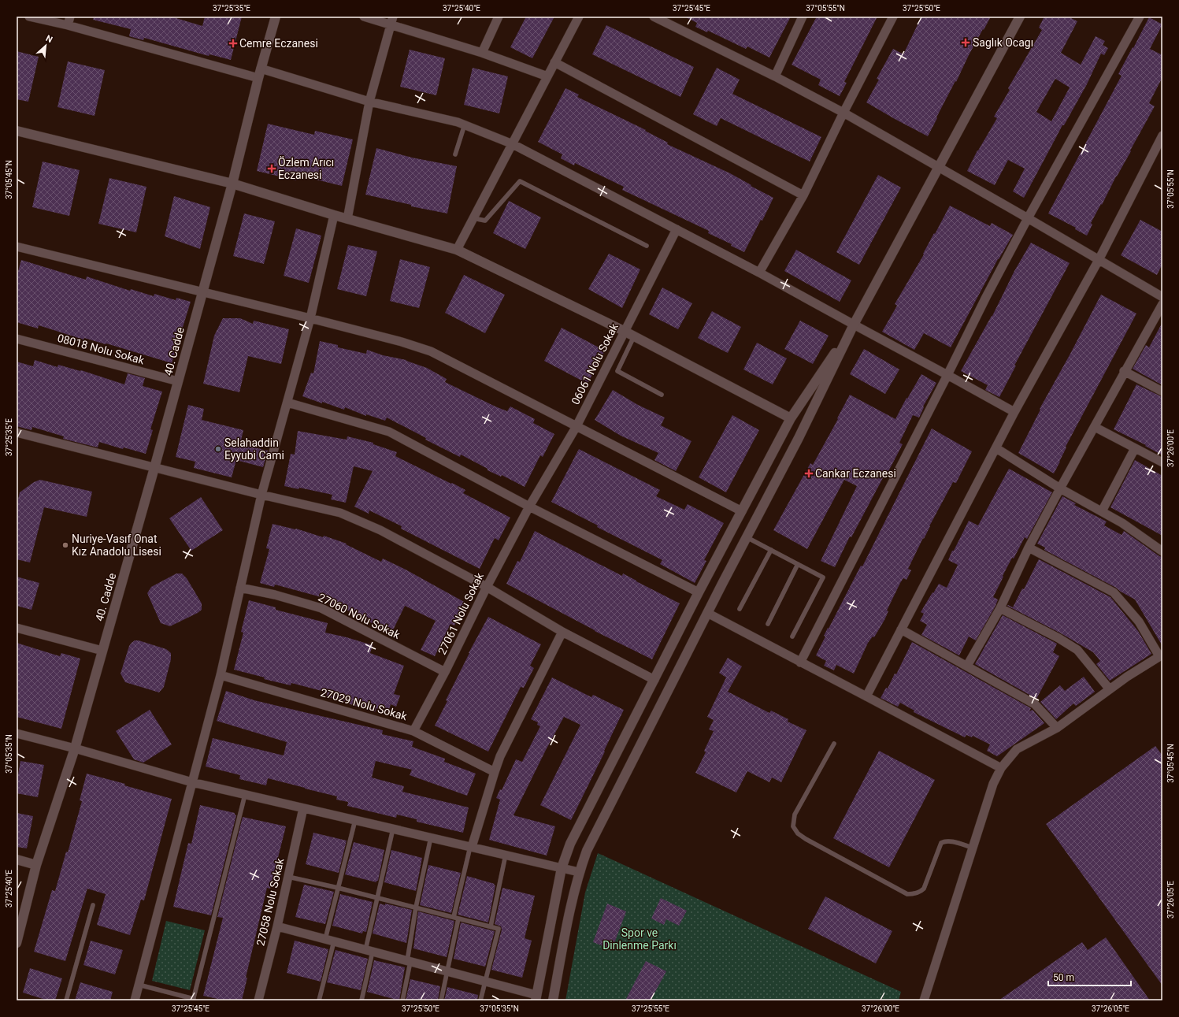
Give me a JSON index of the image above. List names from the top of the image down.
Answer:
{
  "streets": {
    "street": [
      "08018 Nolu Sokak",
      "40. Cadde",
      "06061 Nolu Sokak",
      "27061 Nolu Sokak",
      "27060 Nolu Sokak",
      "27029 Nolu Sokak",
      "27058 Nolu Sokak"
    ]
  },
  "crossings": [
    ["08018 Nolu Sokak", "40. Cadde"],
    ["06061 Nolu Sokak", "27061 Nolu Sokak"],
    ["27061 Nolu Sokak", "27060 Nolu Sokak"],
    ["27061 Nolu Sokak", "27029 Nolu Sokak"]
  ],
  "parks": ["Spor ve Dinlenme Parkı"],
  "places": {
    "health": [
      "Saglık Ocagı",
      "Cemre Eczanesi",
      "Özlem Arıcı Eczanesi",
      "Cankar Eczanesi"
    ],
    "other": ["Selahaddin Eyyubi Cami", "Nuriye-Vasıf Onat Kız Anadolu Lisesi"]
  },
  "scale_bar": "50 m",
  "north": "top right",
  "coordinates": [
    "37°25'35\"E",
    "37°25'40\"E",
    "37°25'45\"E",
    "37°05'55\"N",
    "37°25'50\"E",
    "37°05'45\"N",
    "37°26'00\"E",
    "37°05'35\"N",
    "37°26'05\"E",
    "37°25'55\"E"
  ]
}
